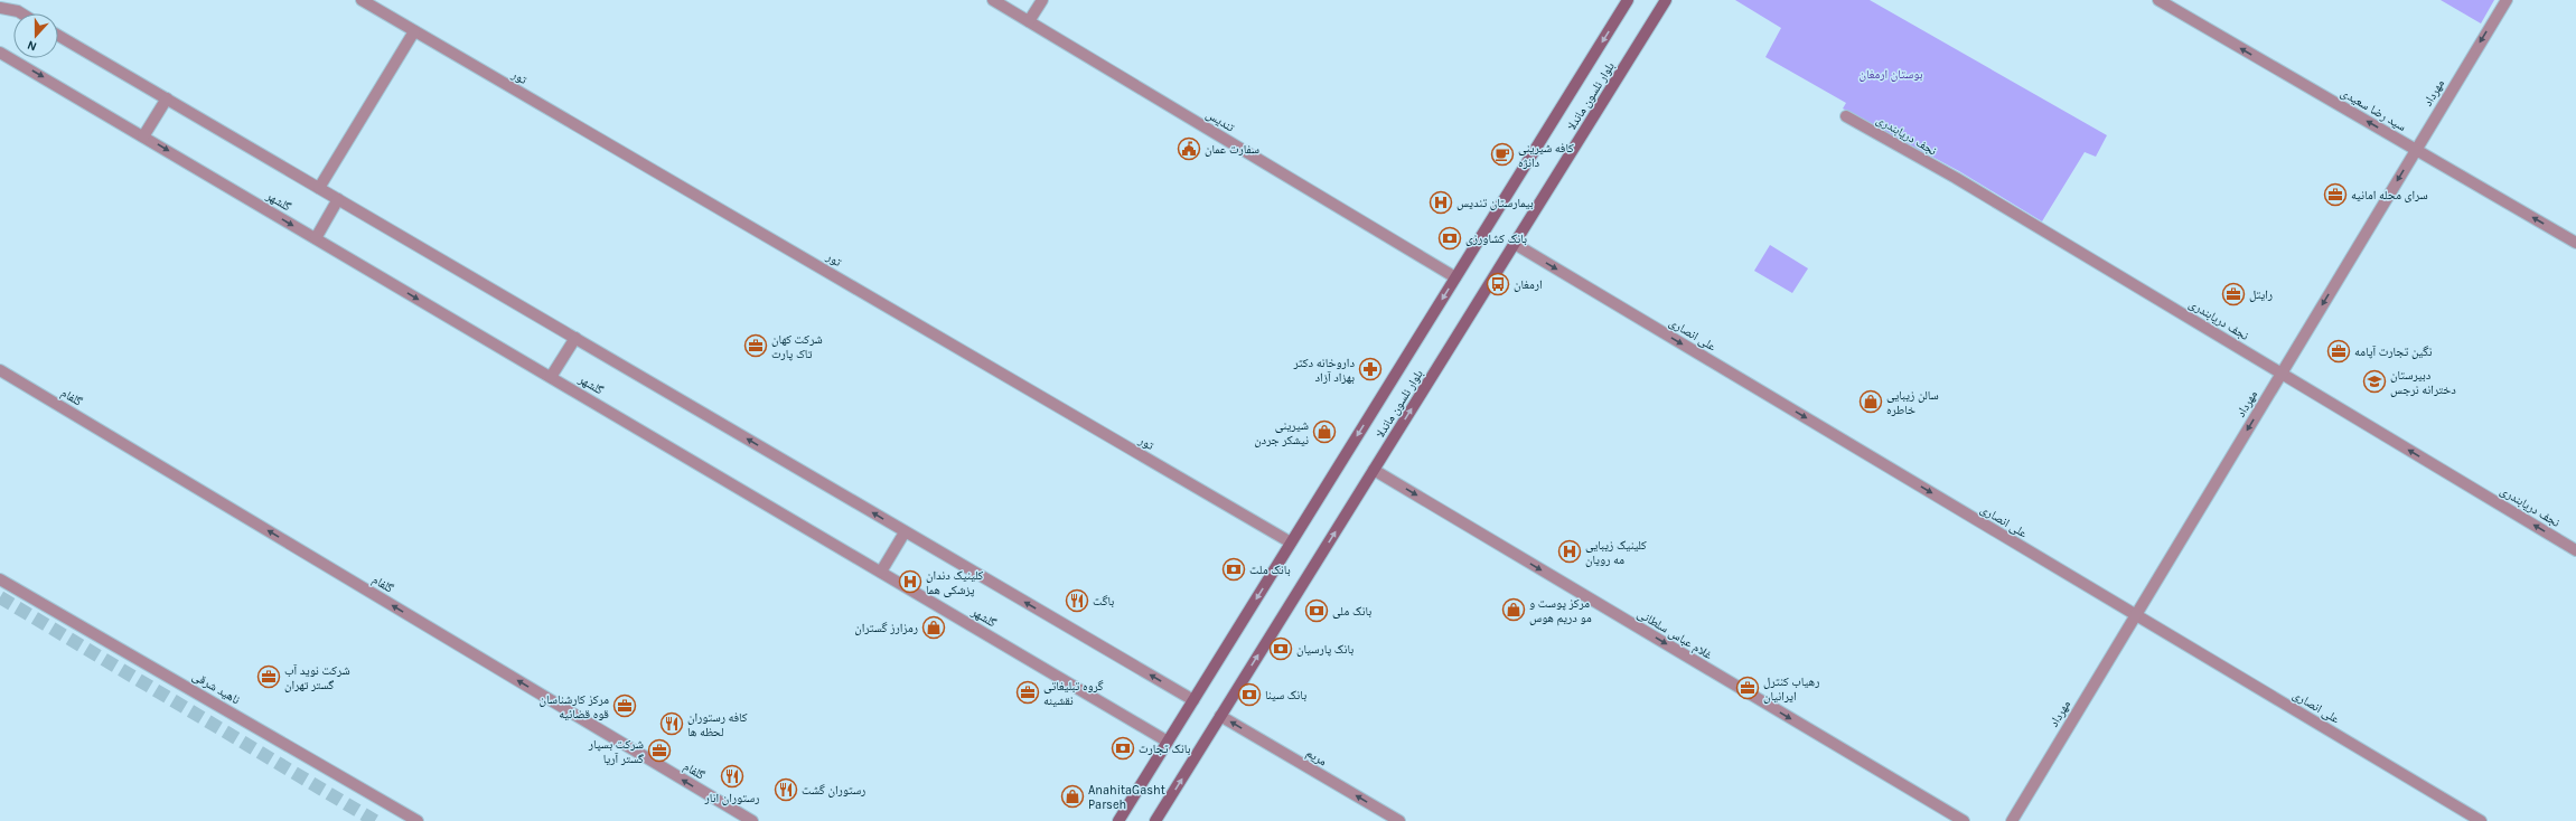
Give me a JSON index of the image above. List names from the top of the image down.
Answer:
{
  "streets": {
    "main road": ["بلوار نلسون ماندلا"],
    "street": [
      "تور",
      "مهرداد",
      "سید رضا سعیدی",
      "تندیس",
      "نجف دریابندری",
      "گلشهر",
      "علی انصاری",
      "گلفام",
      "غلام عباس سلطانی",
      "ناهید شرقی",
      "مریم"
    ]
  },
  "crossings": [
    ["تور", "بلوار نلسون ماندلا"],
    ["مهرداد", "سید رضا سعیدی"],
    ["مهرداد", "نجف دریابندری"],
    ["مهرداد", "علی انصاری"],
    ["بلوار نلسون ماندلا", "تندیس"],
    ["بلوار نلسون ماندلا", "گلشهر"],
    ["بلوار نلسون ماندلا", "علی انصاری"],
    ["بلوار نلسون ماندلا", "غلام عباس سلطانی"],
    ["بلوار نلسون ماندلا", "مریم"]
  ],
  "one_way": [
    "مهرداد",
    "سید رضا سعیدی",
    "نجف دریابندری",
    "علی انصاری",
    "گلفام",
    "غلام عباس سلطانی",
    "مریم"
  ],
  "parks": ["بوستان ارمغان"],
  "places": {
    "public building": ["سفارت عمان"],
    "cafe": ["کافه شیرینی دانژه"],
    "office": [
      "سرای محله امانیه",
      "رایتل",
      "شرکت کهان تاک پارت",
      "نگین تجارت آپامه",
      "شرکت نوید آب گستر تهران",
      "رهیاب کنترل ایرانیان",
      "گروه تبلیغاتی نقشینه",
      "مرکز کارشناسان قوه قضائیه",
      "شرکت بسپار گستر آریا"
    ],
    "hospital": ["بیمارستان تندیس", "کلینیک زیبایی مه رویان", "کلینیک دندان پزشکی هما"],
    "bank": [
      "بانک کشاورزی",
      "بانک ملت",
      "بانک ملی",
      "بانک پارسیان",
      "بانک سینا",
      "بانک تجارت"
    ],
    "bus stop": ["ارمغان"],
    "pharmacy": ["داروخانه دکتر بهزاد آزاد"],
    "school or university": ["دبیرستان دخترانه نرجس"],
    "shop": [
      "سالن زیبایی خاطره",
      "شیرینی نیشکر جردن",
      "مرکز پوست و مو دریم هوس",
      "رمزارز گستران",
      "AnahitaGasht Parseh"
    ],
    "restaurant": [
      "باگت",
      "کافه رستوران لحظه ها",
      "رستوران انار",
      "رستوران گشت"
    ]
  },
  "north": "bottom"
}
